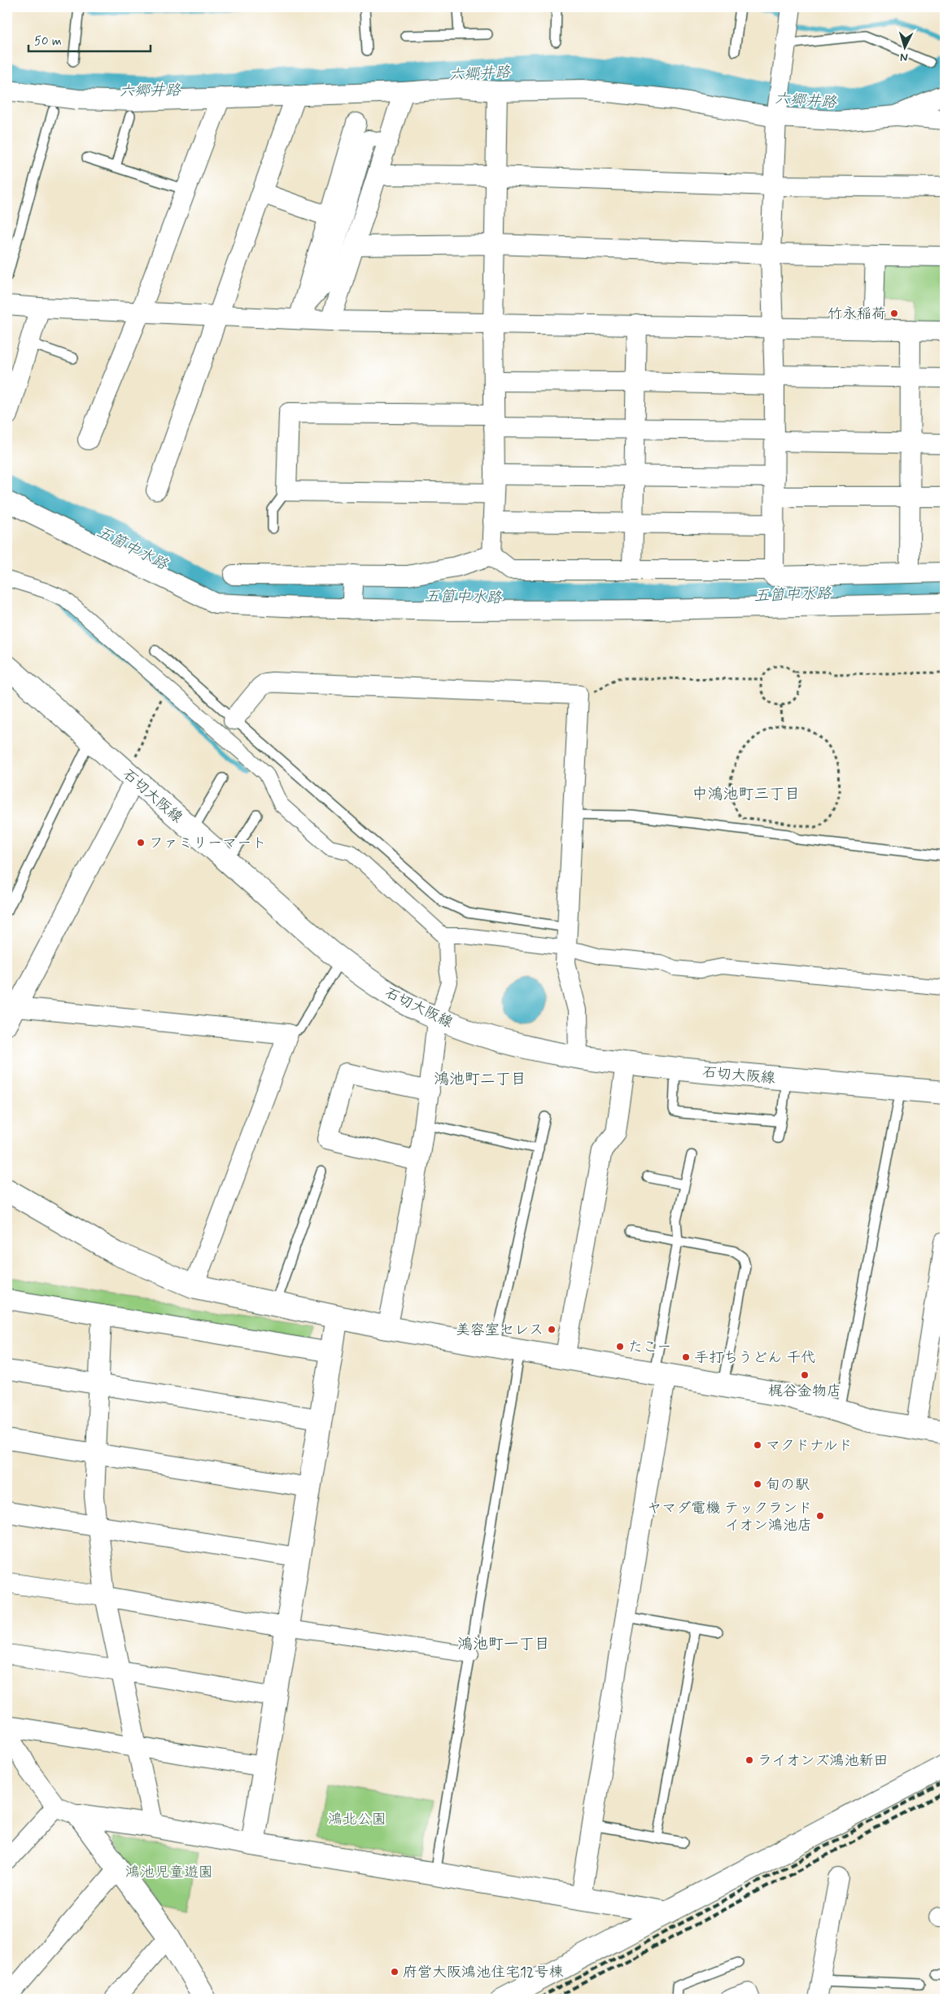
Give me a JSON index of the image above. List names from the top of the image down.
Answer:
{
  "streets": {
    "street": ["石切大阪線"]
  },
  "districts": ["中鴻池町三丁目", "鴻池町二丁目", "鴻池町一丁目"],
  "water": ["六郷井路", "五箇中水路"],
  "parks": ["鴻北公園", "鴻池児童遊園"],
  "places": [
    "竹永稲荷",
    "ファミリーマート",
    "美容室セレス",
    "たこー",
    "手打ちうどん 千代",
    "梶谷金物店",
    "マクドナルド",
    "旬の駅",
    "ヤマダ電機 テックランド イオン鴻池店",
    "ライオンズ鴻池新田",
    "府営大阪鴻池住宅12号棟"
  ],
  "scale_bar": "50 m",
  "north": "bottom"
}
